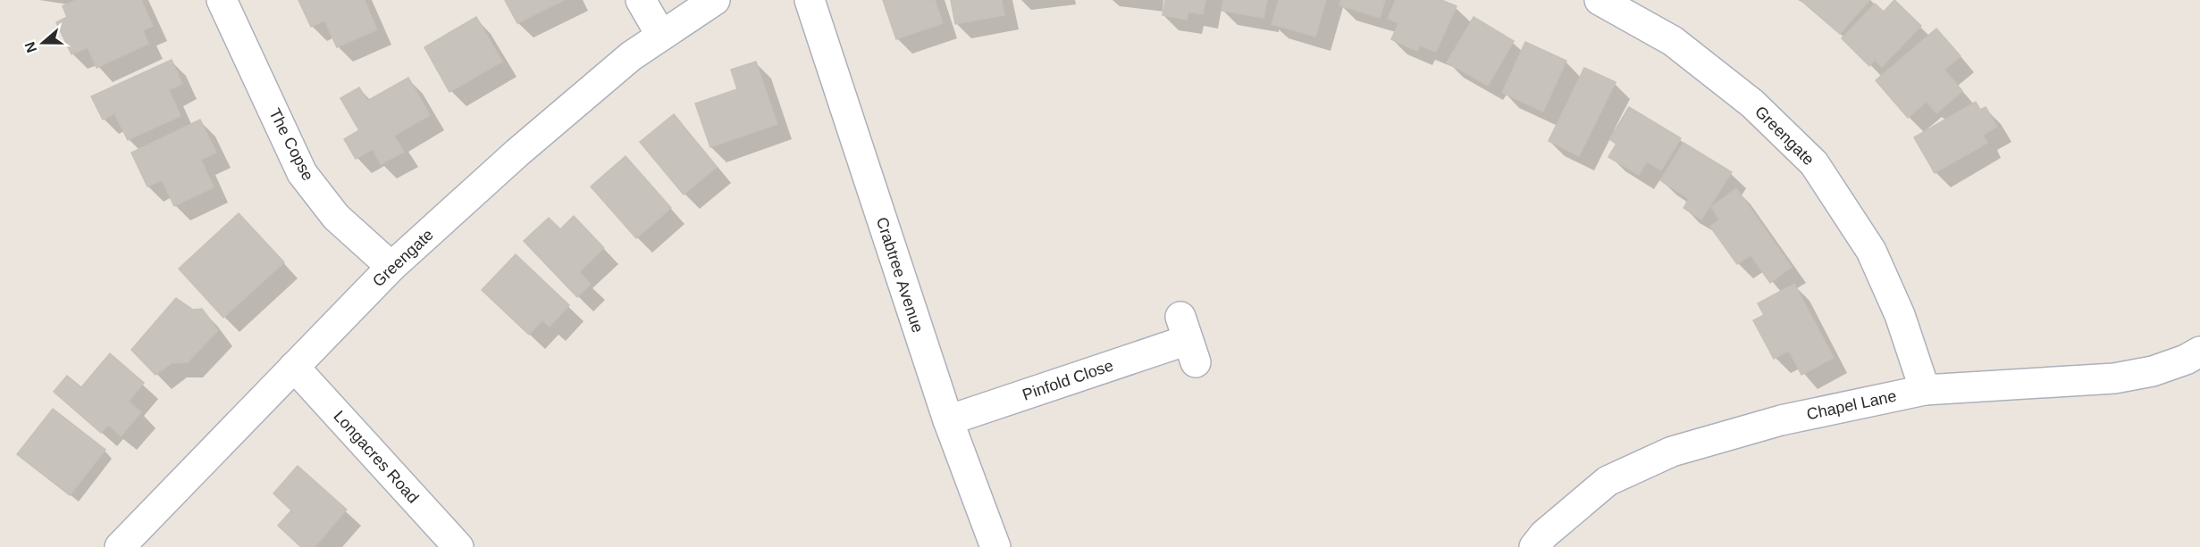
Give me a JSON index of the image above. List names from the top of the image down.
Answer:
{
  "streets": {
    "street": [
      "Greengate",
      "The Copse",
      "Crabtree Avenue",
      "Pinfold Close",
      "Chapel Lane",
      "Longacres Road"
    ]
  },
  "crossings": [
    ["Greengate", "The Copse"],
    ["Greengate", "Chapel Lane"],
    ["Greengate", "Longacres Road"],
    ["Crabtree Avenue", "Pinfold Close"]
  ],
  "north": "left"
}
